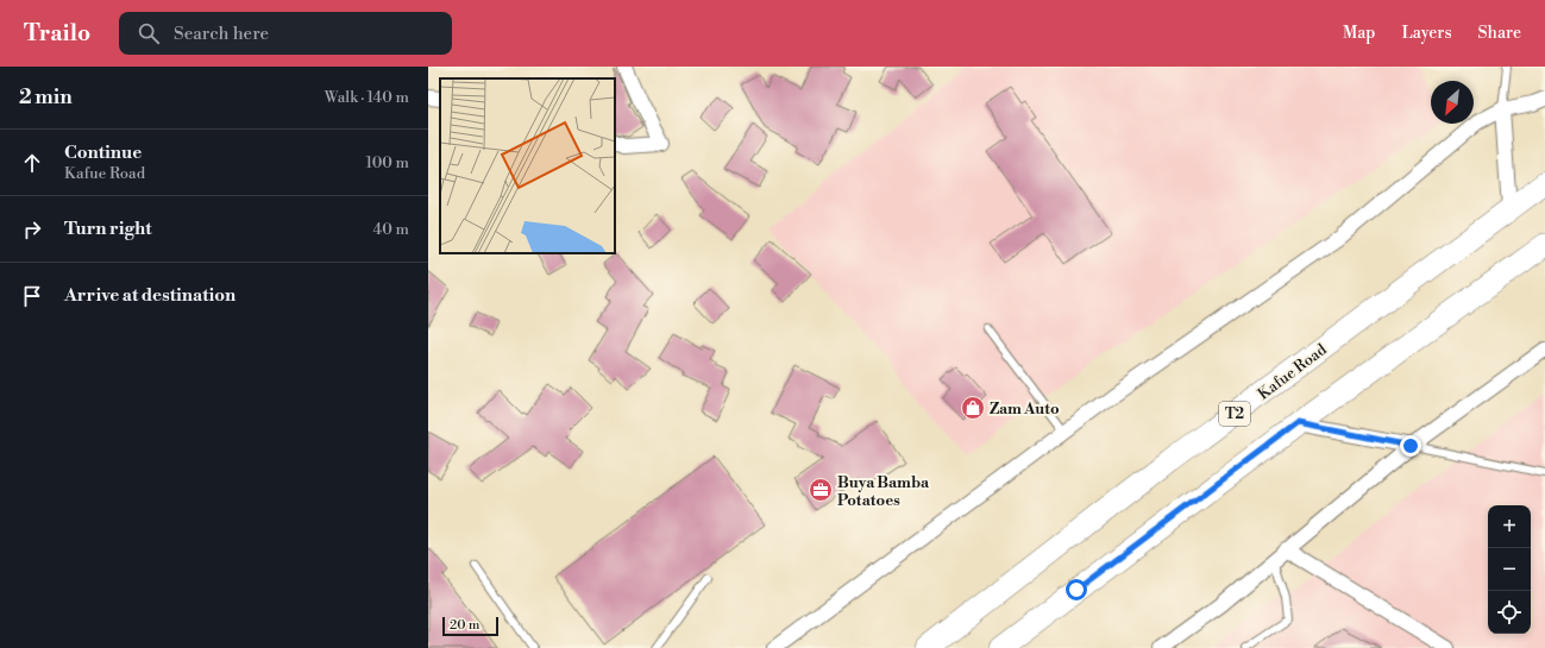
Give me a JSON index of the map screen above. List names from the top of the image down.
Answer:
{
  "streets": {
    "main road": ["Kafue Road", "T2"]
  },
  "places": {
    "shop": ["Zam Auto"],
    "office": ["Buya Bamba Potatoes"]
  },
  "scale_bar": "20 m",
  "north": "bottom left",
  "page": {
    "header": "Trailo",
    "search": "Search here",
    "nav": ["Map", "Layers", "Share"],
    "heading": ["2 min", "Walk · 140 m"],
    "list": [
      ["Continue", "Kafue Road", "100 m"],
      ["Turn right", "40 m"],
      "Arrive at destination"
    ],
    "map_buttons": ["+", "−"],
    "scale": "20 m"
  }
}
